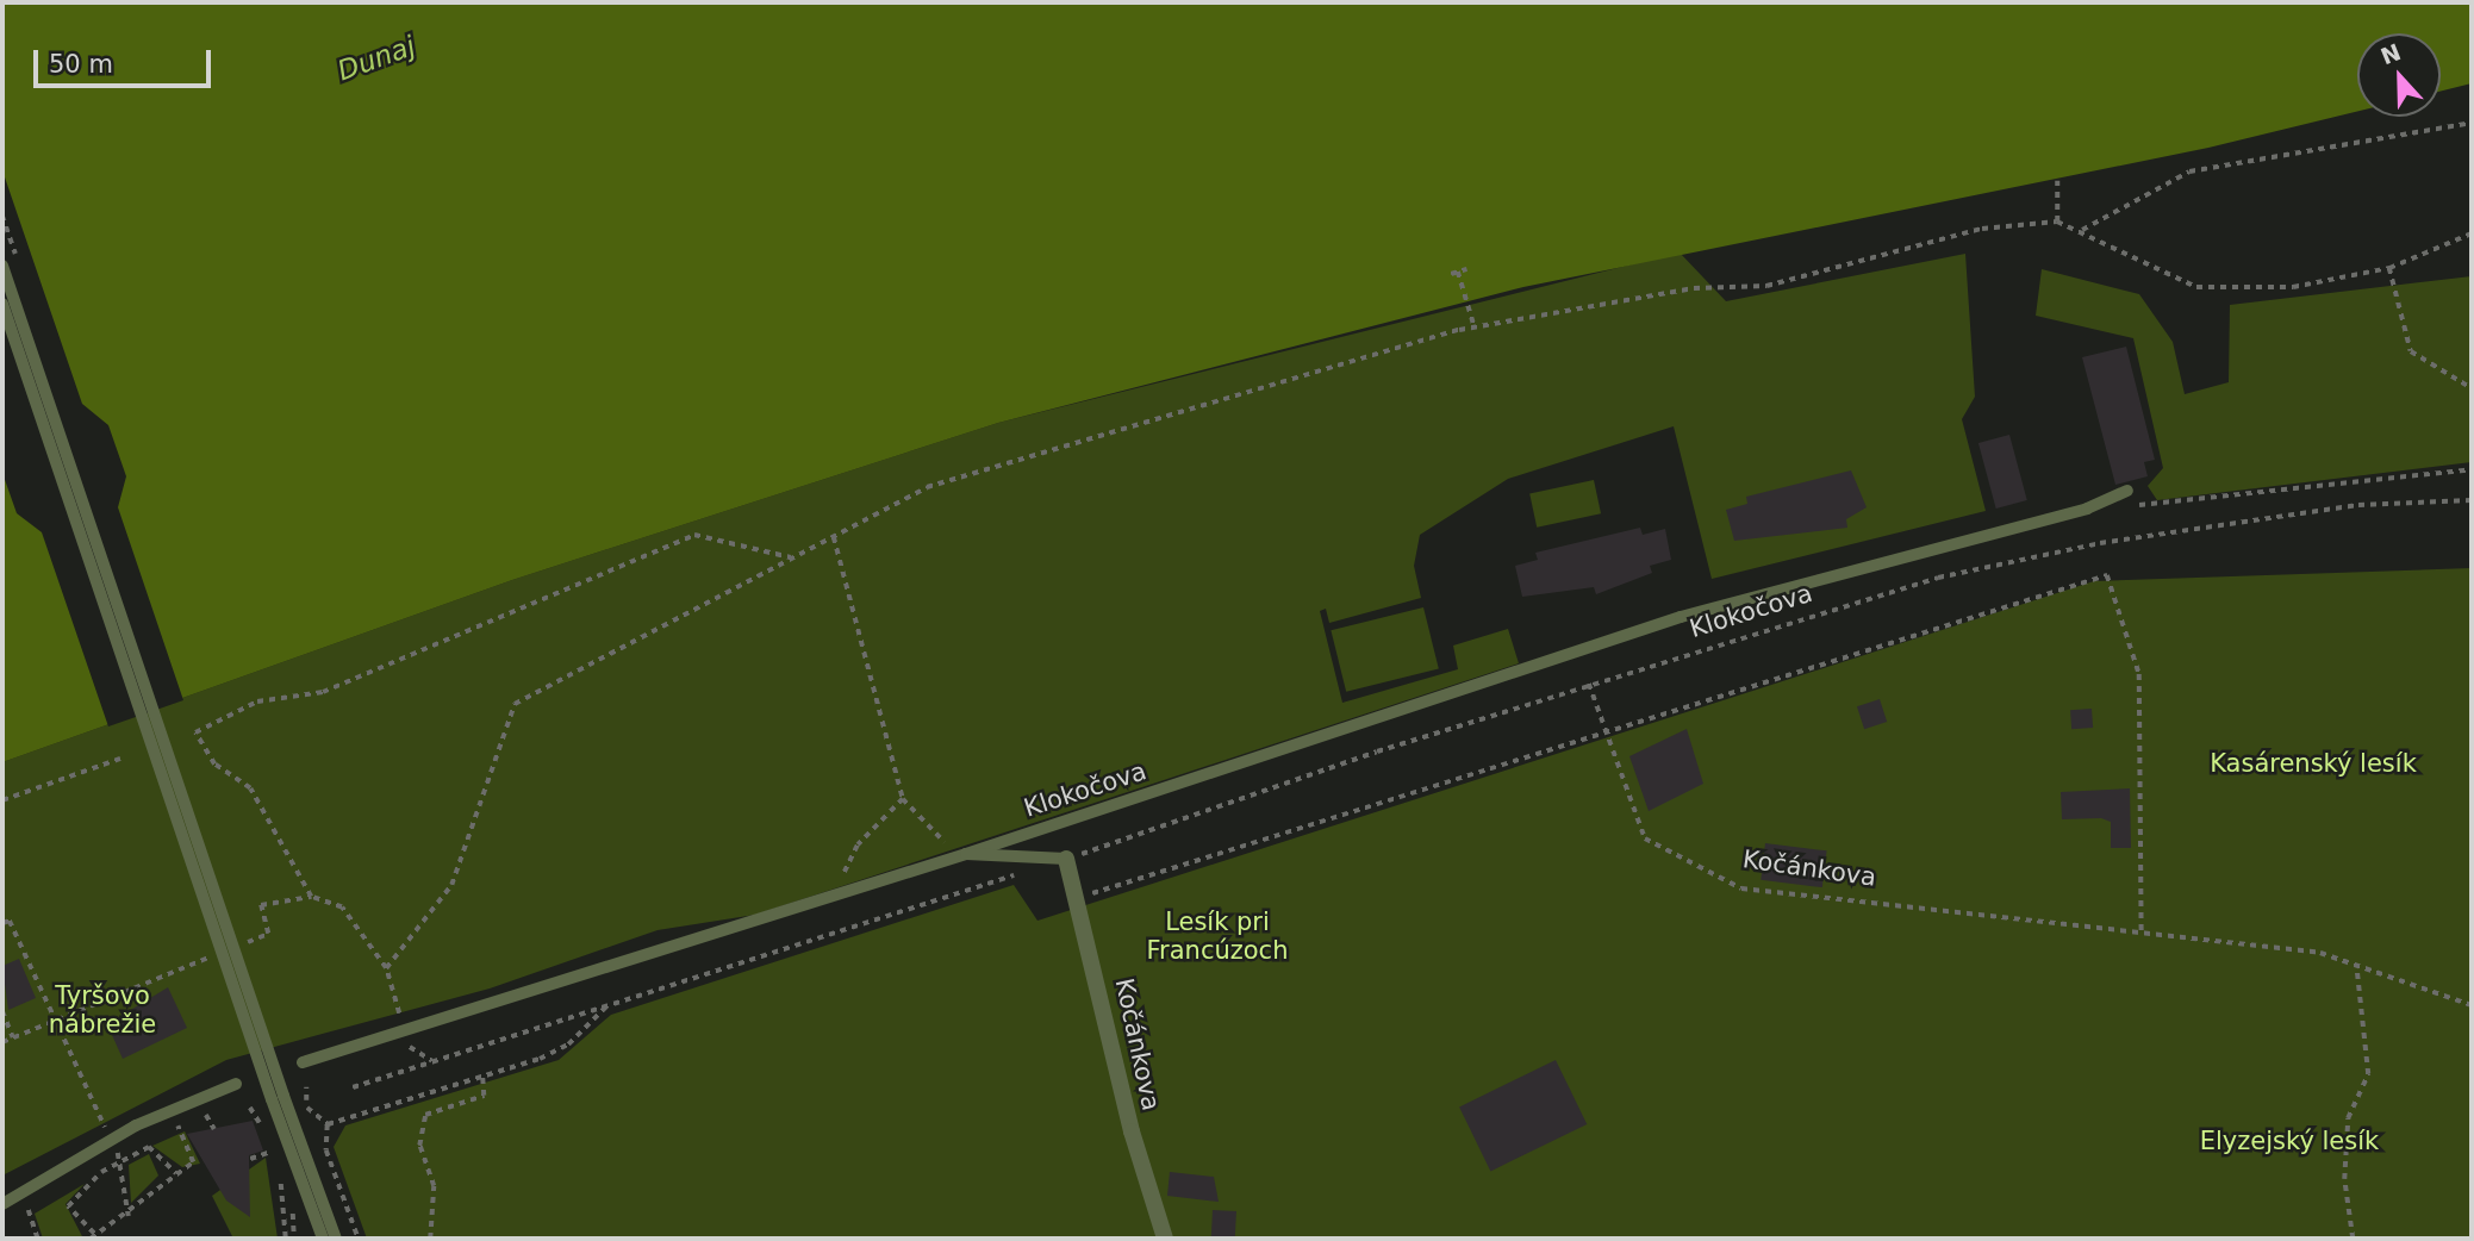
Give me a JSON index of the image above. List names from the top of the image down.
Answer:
{
  "streets": {
    "street": ["Kočánkova"],
    "lane": ["Klokočova"]
  },
  "crossings": [
    ["Klokočova", "Kočánkova"]
  ],
  "water": ["Dunaj"],
  "parks": [
    "Kasárenský lesík",
    "Lesík pri Francúzoch",
    "Tyršovo nábrežie",
    "Elyzejský lesík"
  ],
  "scale_bar": "50 m",
  "north": "top"
}
